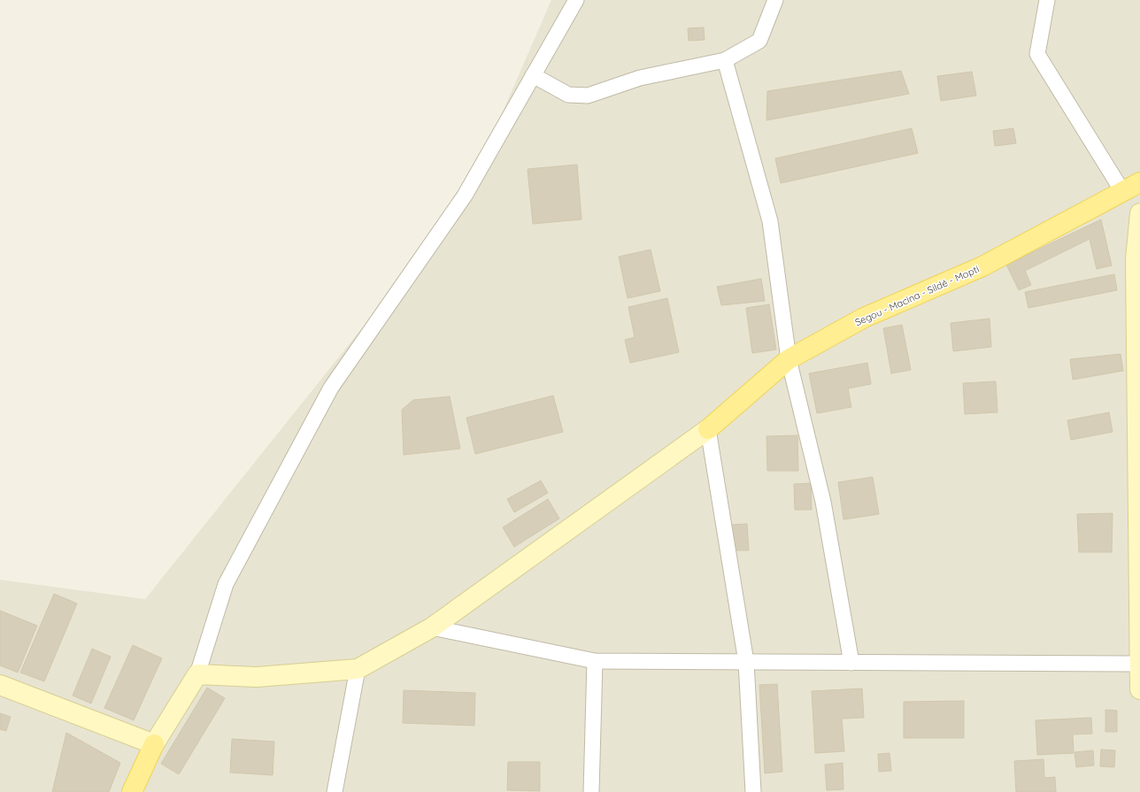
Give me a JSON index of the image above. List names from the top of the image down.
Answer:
{
  "streets": {
    "main road": ["Segou - Macina - Sildé - Mopti"]
  }
}
